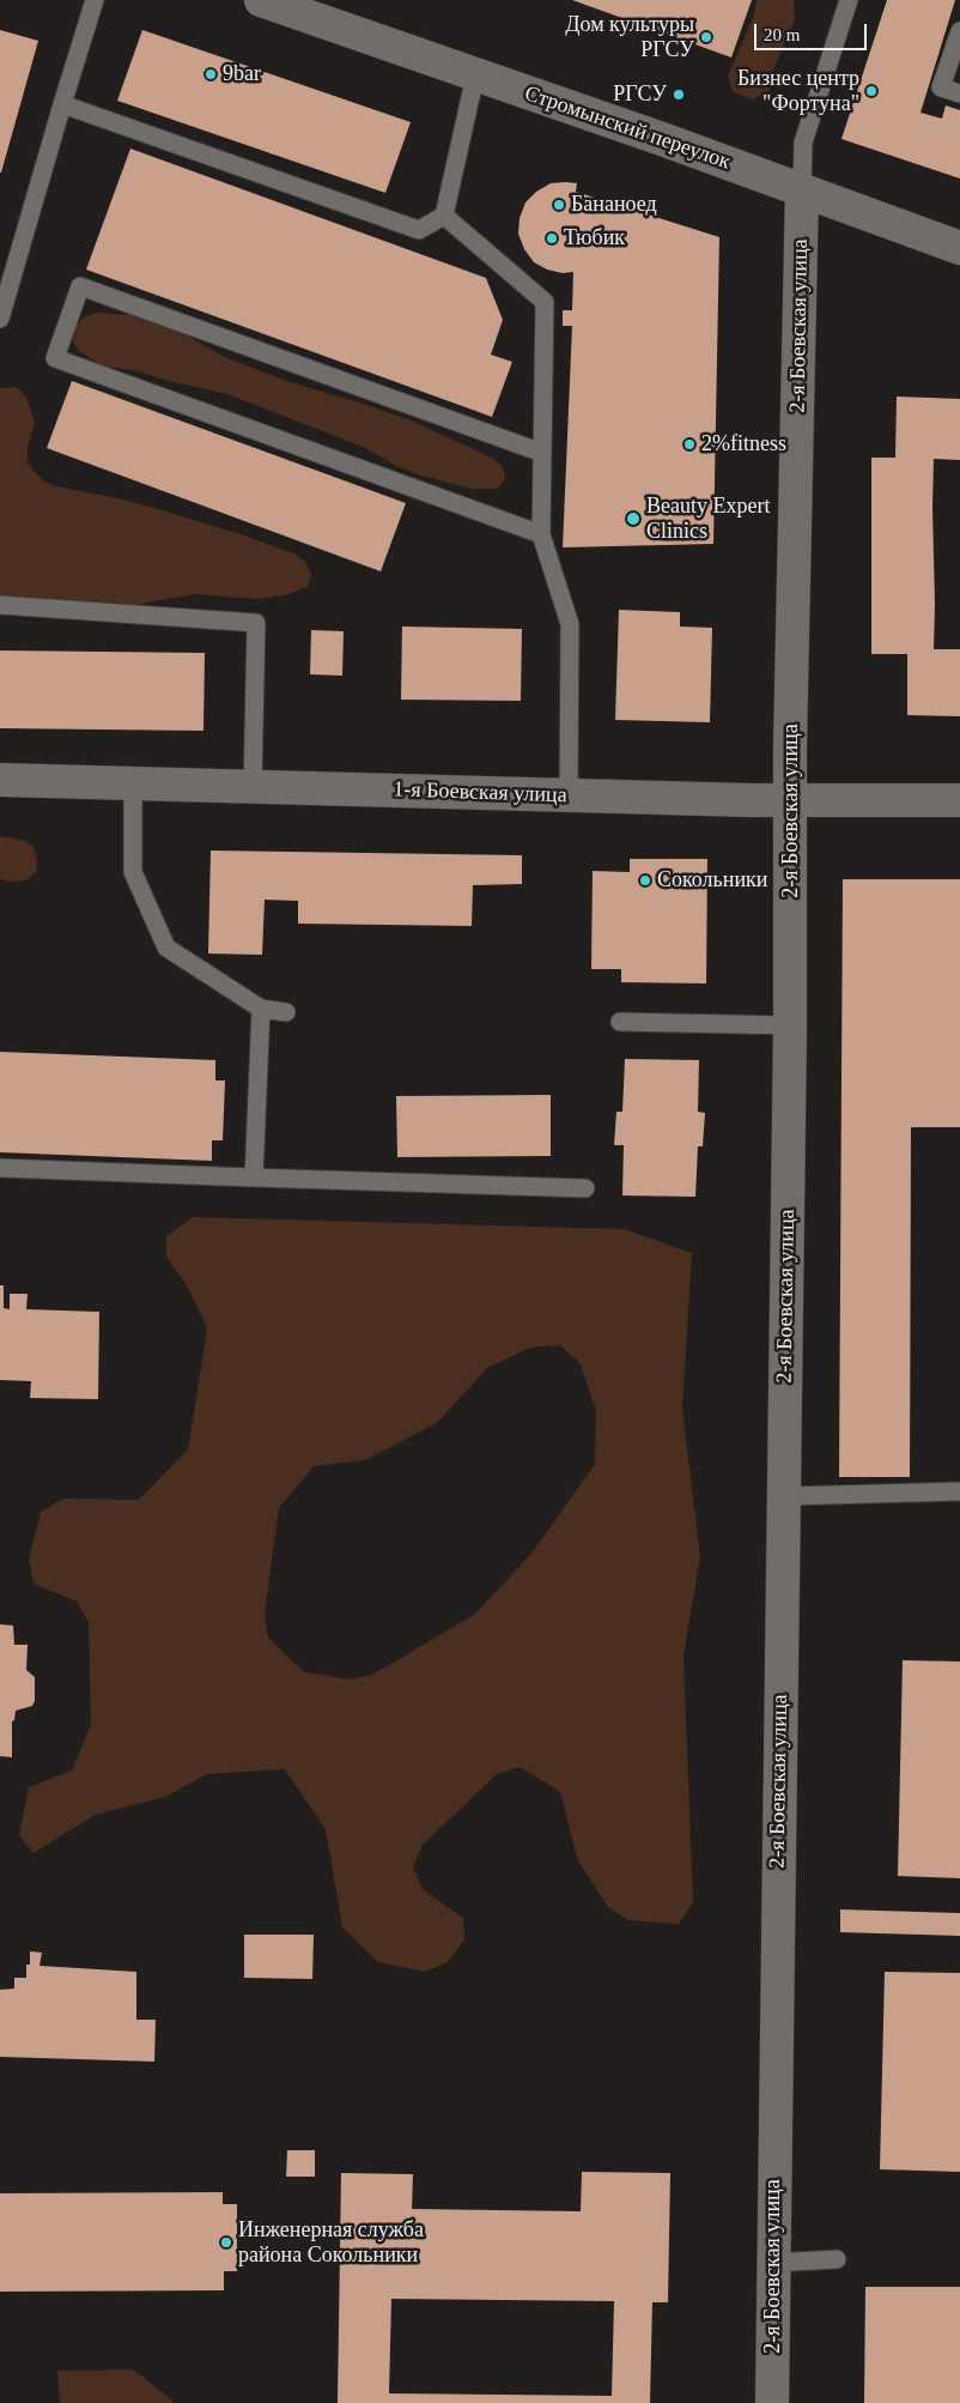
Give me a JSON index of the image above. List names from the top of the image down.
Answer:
{
  "streets": {
    "street": ["Стромынский переулок", "2-я Боевская улица", "1-я Боевская улица"]
  },
  "crossings": [
    ["Стромынский переулок", "2-я Боевская улица"],
    ["2-я Боевская улица", "1-я Боевская улица"]
  ],
  "places": [
    "Дом культуры РГСУ",
    "9bar",
    "Бизнес центр \"Фортуна\"",
    "РГСУ",
    "Бананоед",
    "Тюбик",
    "2%fitness",
    "Beauty Expert Clinics",
    "Сокольники",
    "Инженерная служба района Сокольники"
  ],
  "scale_bar": "20 m"
}
